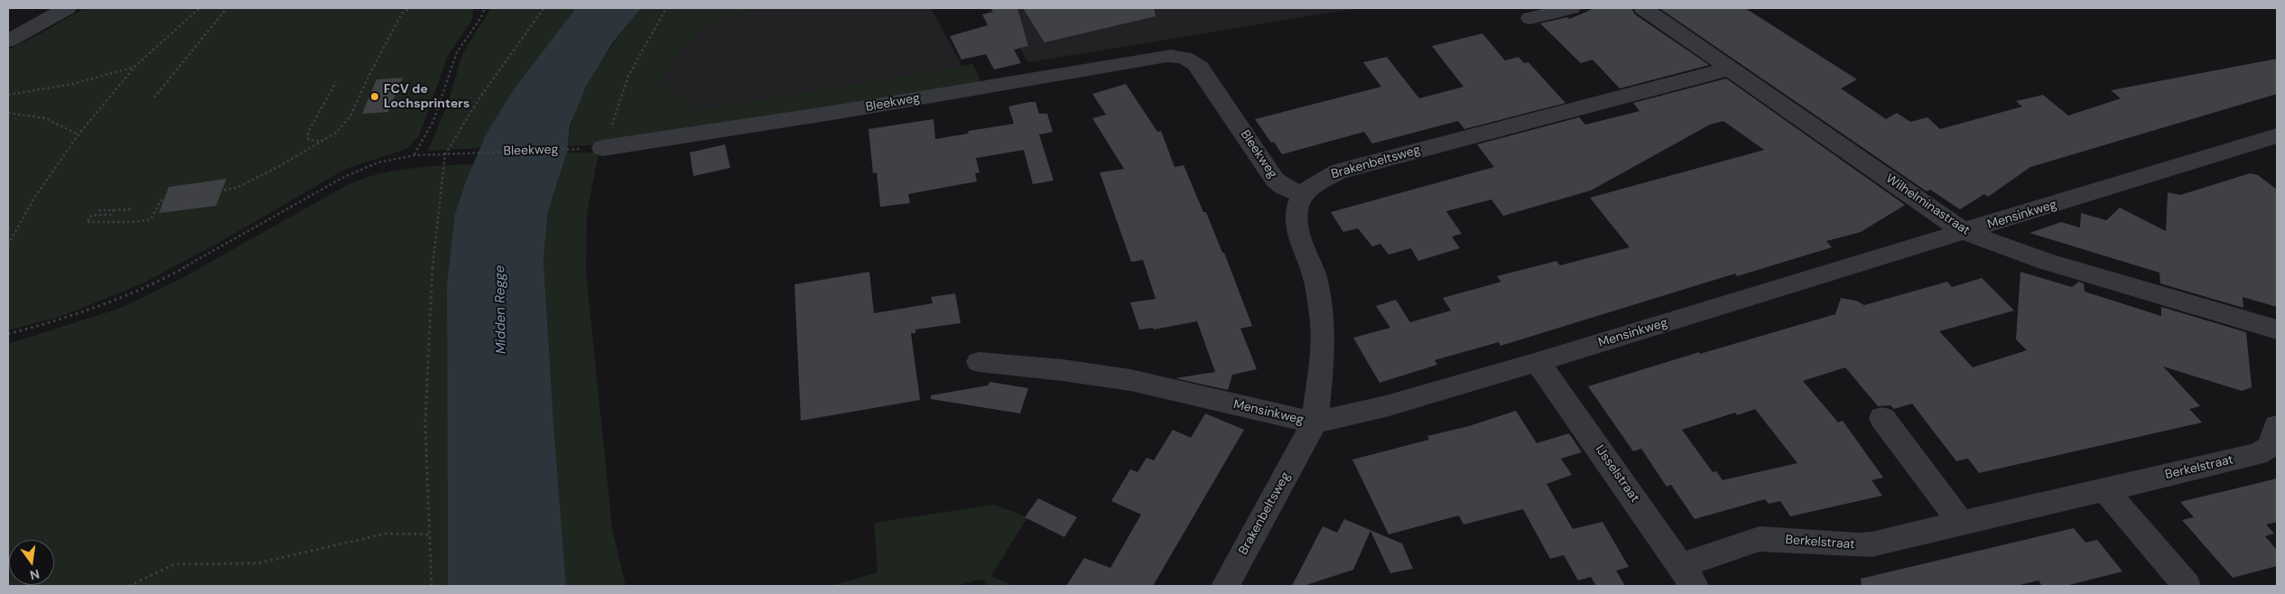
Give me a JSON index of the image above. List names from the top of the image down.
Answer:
{
  "streets": {
    "street": [
      "Bleekweg",
      "Brakenbeltsweg",
      "Wilhelminastraat",
      "Mensinkweg",
      "Berkelstraat",
      "IJsselstraat"
    ]
  },
  "crossings": [
    ["Bleekweg", "Brakenbeltsweg"],
    ["Brakenbeltsweg", "Wilhelminastraat"],
    ["Brakenbeltsweg", "Mensinkweg"],
    ["Wilhelminastraat", "Mensinkweg"],
    ["Mensinkweg", "IJsselstraat"],
    ["Berkelstraat", "IJsselstraat"]
  ],
  "water": ["Midden Regge"],
  "places": ["FCV de Lochsprinters"],
  "north": "bottom"
}
